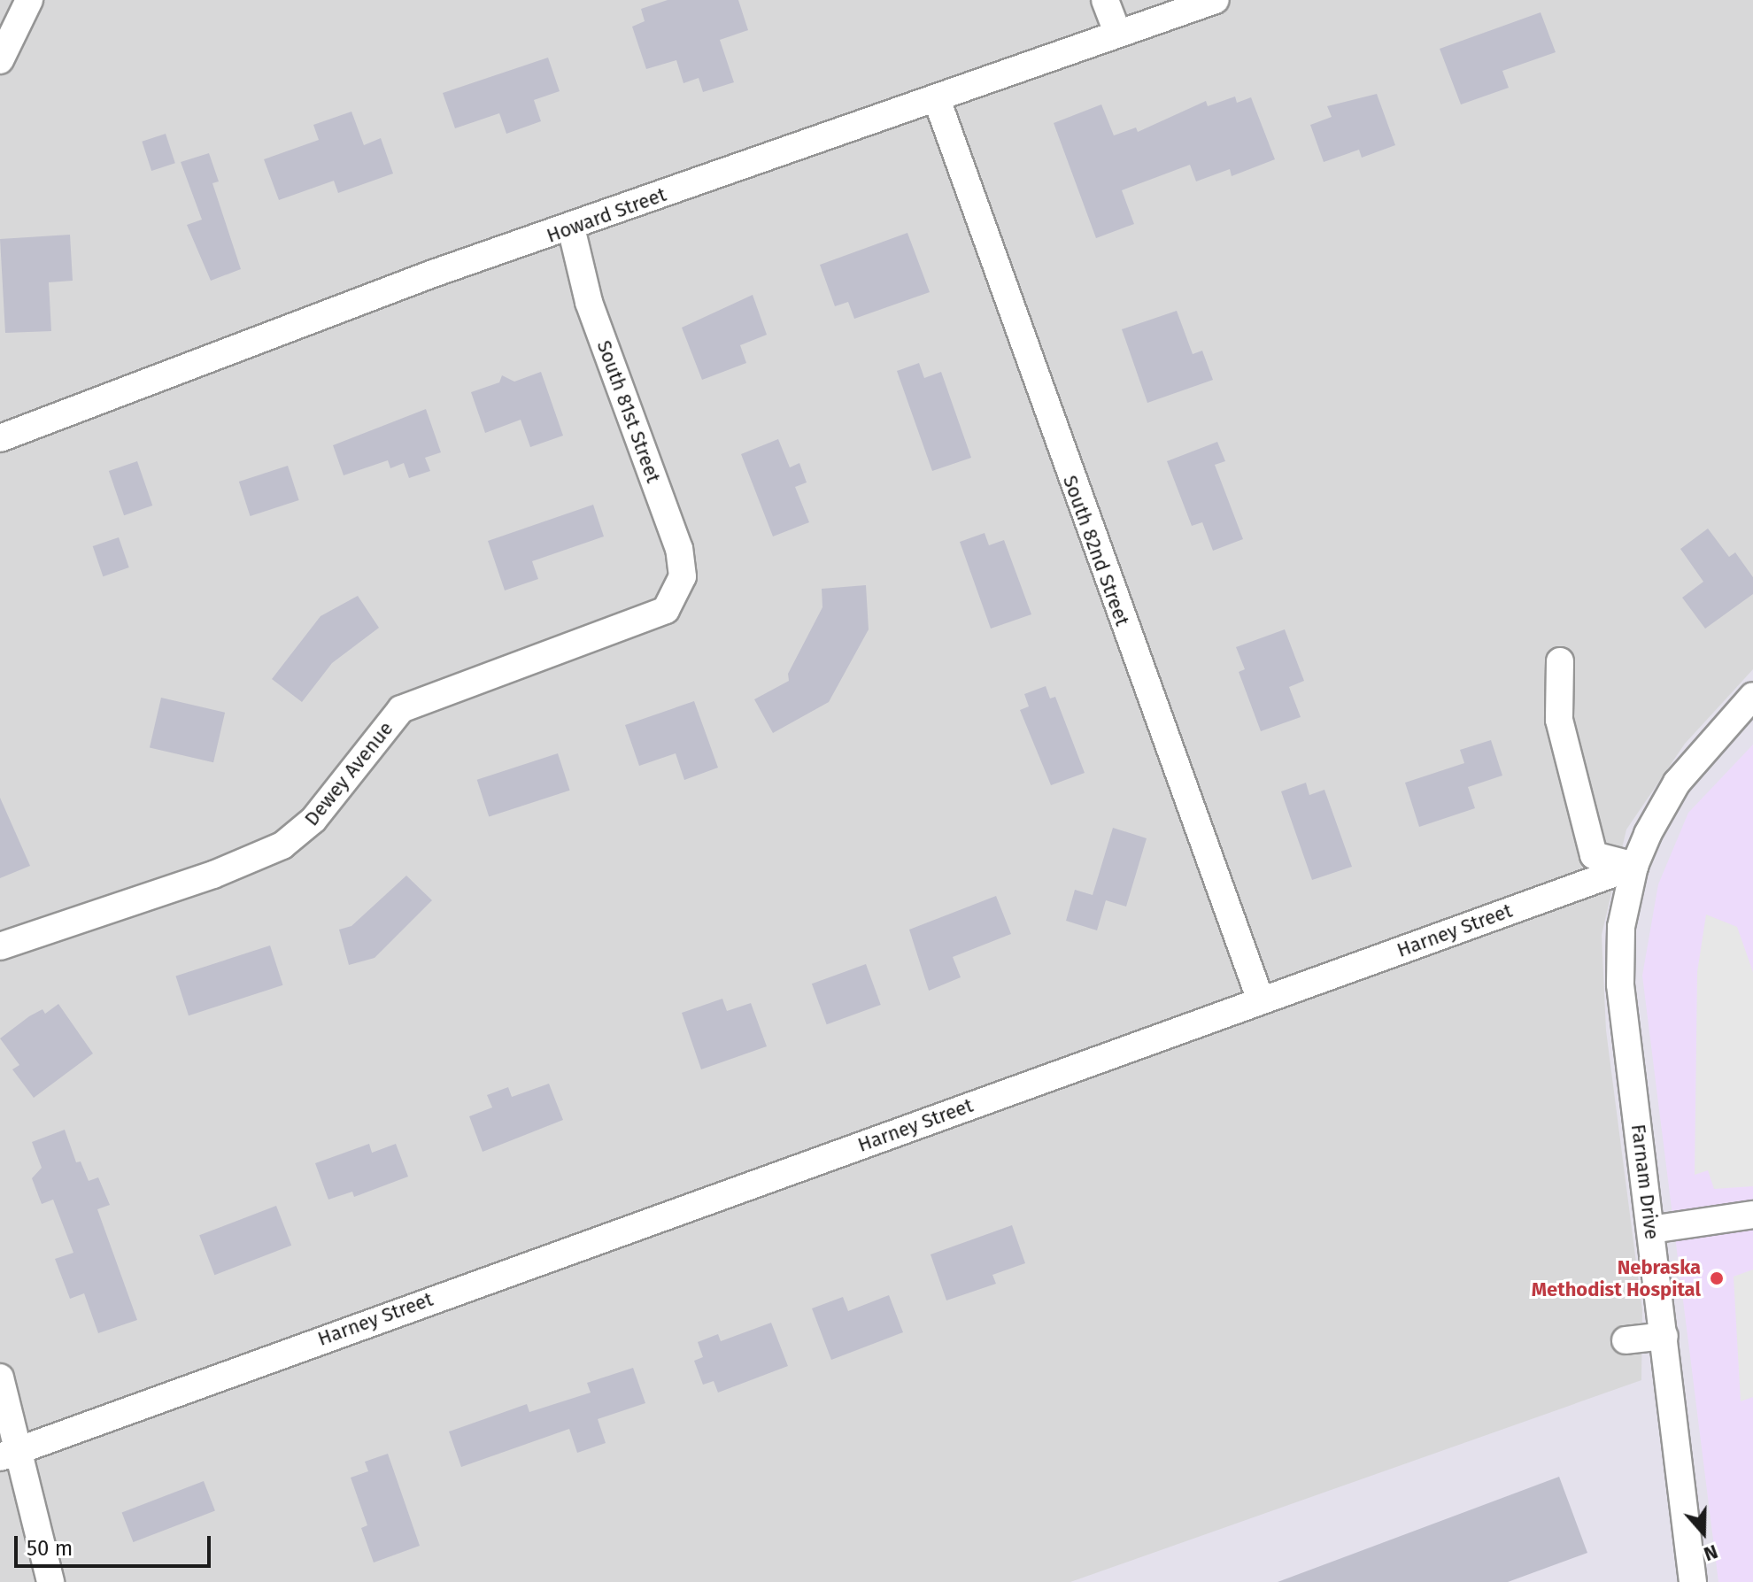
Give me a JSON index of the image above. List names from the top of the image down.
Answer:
{
  "streets": {
    "street": [
      "Howard Street",
      "South 81st Street",
      "South 82nd Street",
      "Dewey Avenue",
      "Harney Street",
      "Farnam Drive"
    ]
  },
  "crossings": [
    ["Howard Street", "South 81st Street"],
    ["Howard Street", "South 82nd Street"],
    ["South 81st Street", "Dewey Avenue"],
    ["South 82nd Street", "Harney Street"],
    ["Harney Street", "Farnam Drive"]
  ],
  "places": ["Nebraska Methodist Hospital"],
  "scale_bar": "50 m",
  "north": "bottom"
}
